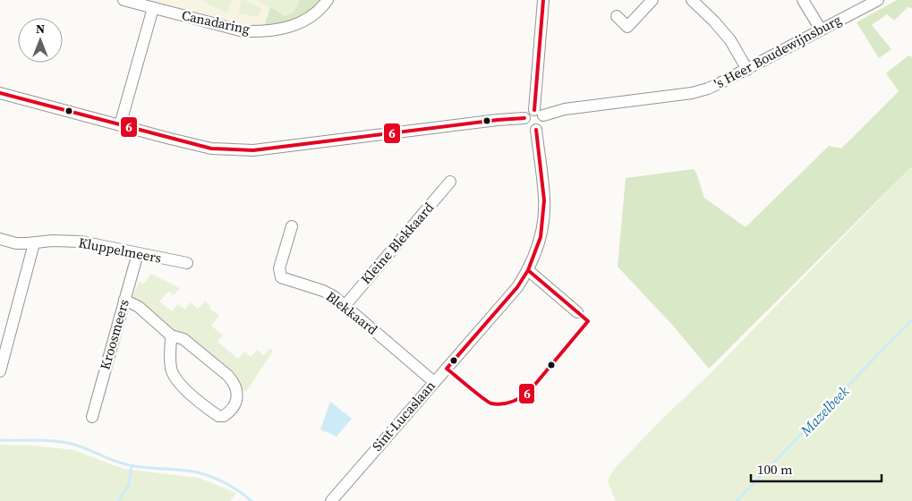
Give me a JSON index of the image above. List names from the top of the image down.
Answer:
{
  "streets": {
    "street": [
      "Canadaring",
      "'s Heer Boudewijnsburg",
      "Kleine Blekkaard",
      "Kluppelmeers",
      "Blekkaard",
      "Kroosmeers",
      "Sint-Lucaslaan"
    ]
  },
  "crossings": [
    ["'s Heer Boudewijnsburg", "Sint-Lucaslaan"],
    ["Kleine Blekkaard", "Blekkaard"],
    ["Kluppelmeers", "Kroosmeers"],
    ["Blekkaard", "Sint-Lucaslaan"]
  ],
  "water": ["Mazelbeek"],
  "lines": ["transit line 6"],
  "scale_bar": "100 m",
  "north": "top"
}
